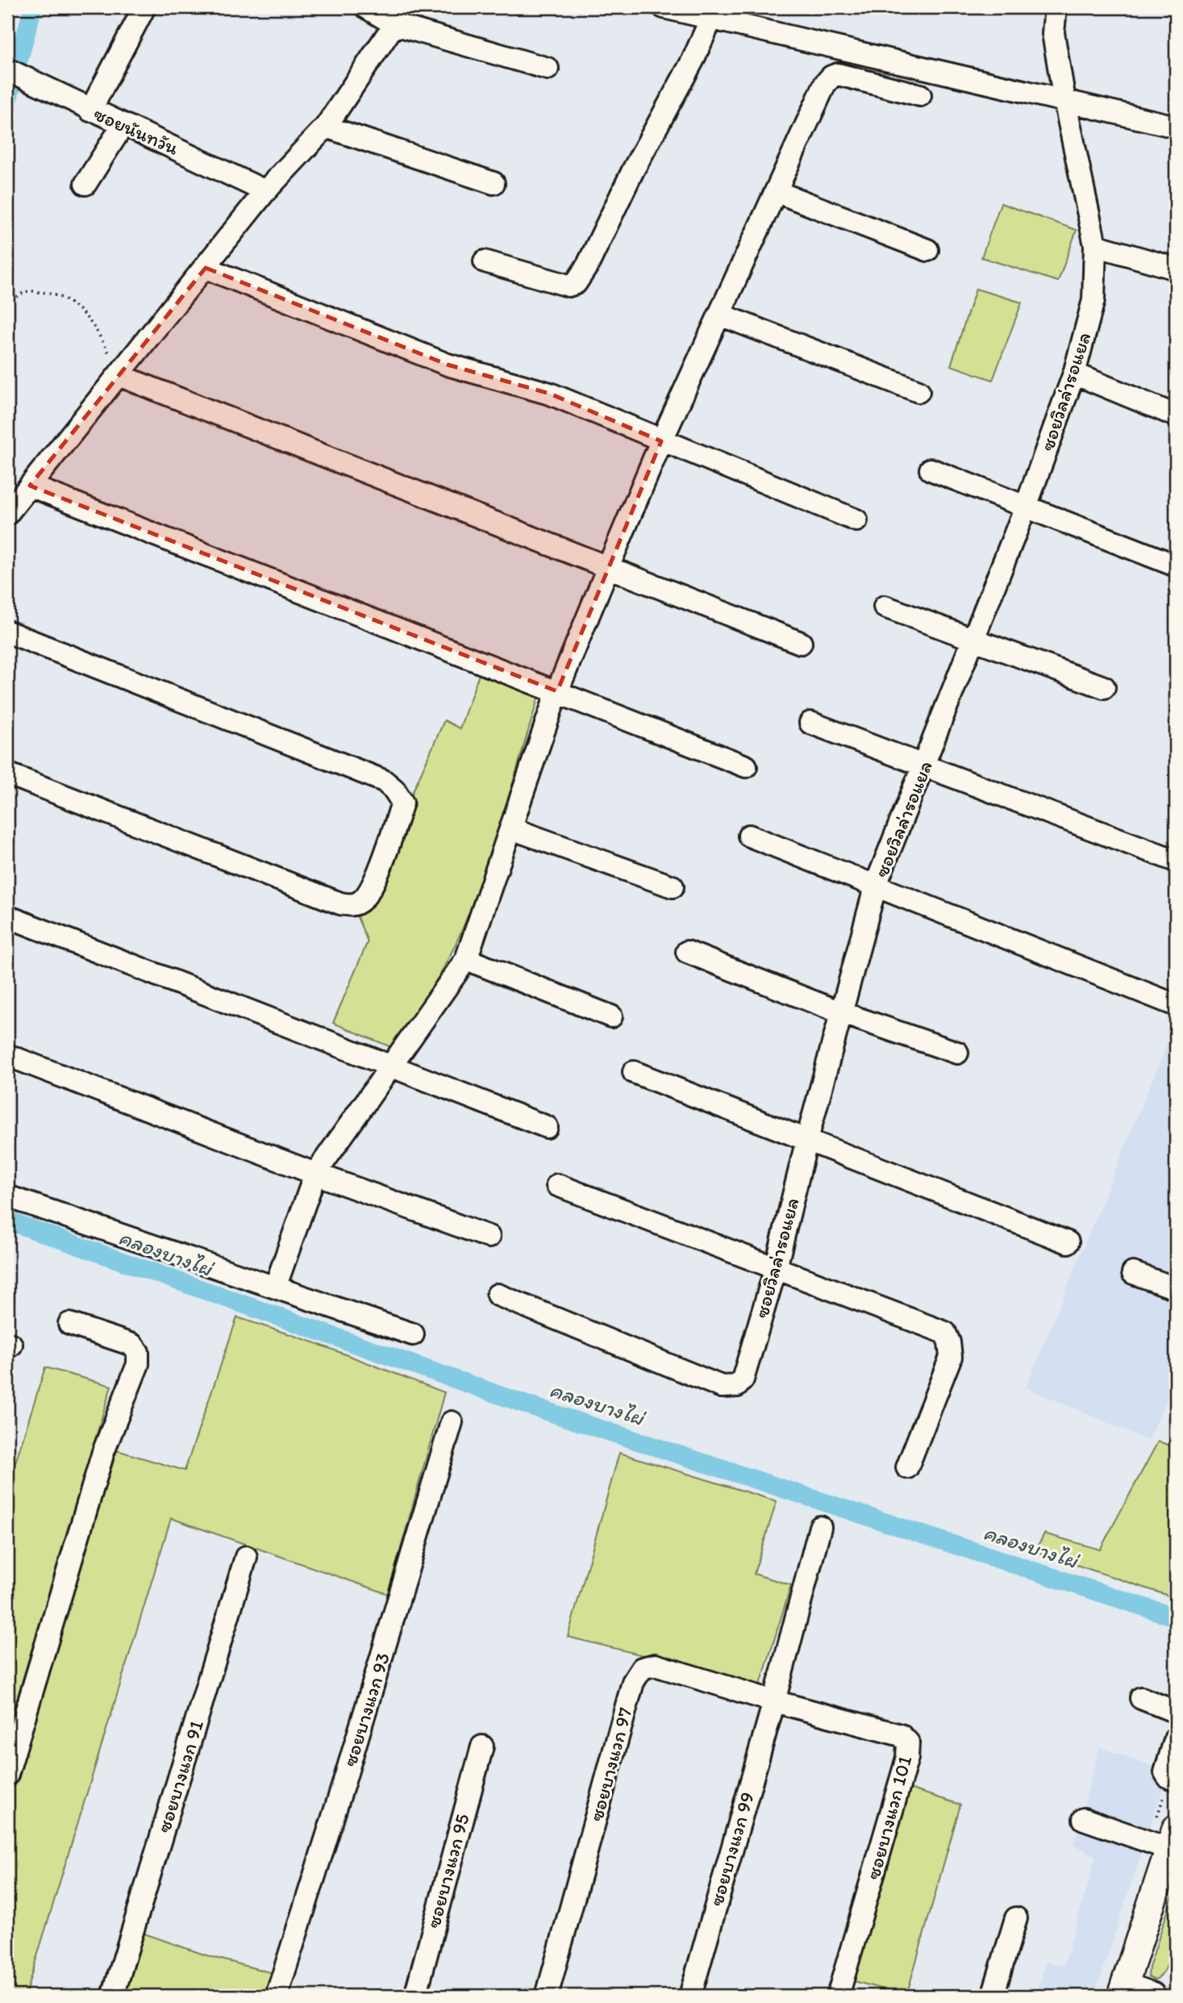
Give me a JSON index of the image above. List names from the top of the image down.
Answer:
{
  "streets": {
    "street": [
      "ซอยนันทวัน",
      "ซอยวิลล่ารอแยล",
      "ซอยบางแวก 93",
      "ซอยบางแวก 97",
      "ซอยบางแวก 91",
      "ซอยบางแวก 101",
      "ซอยบางแวก 99",
      "ซอยบางแวก 95"
    ]
  },
  "crossings": [
    ["ซอยบางแวก 97", "ซอยบางแวก 101"],
    ["ซอยบางแวก 97", "ซอยบางแวก 99"],
    ["ซอยบางแวก 101", "ซอยบางแวก 99"]
  ],
  "water": ["คลองบางไผ่"]
}
